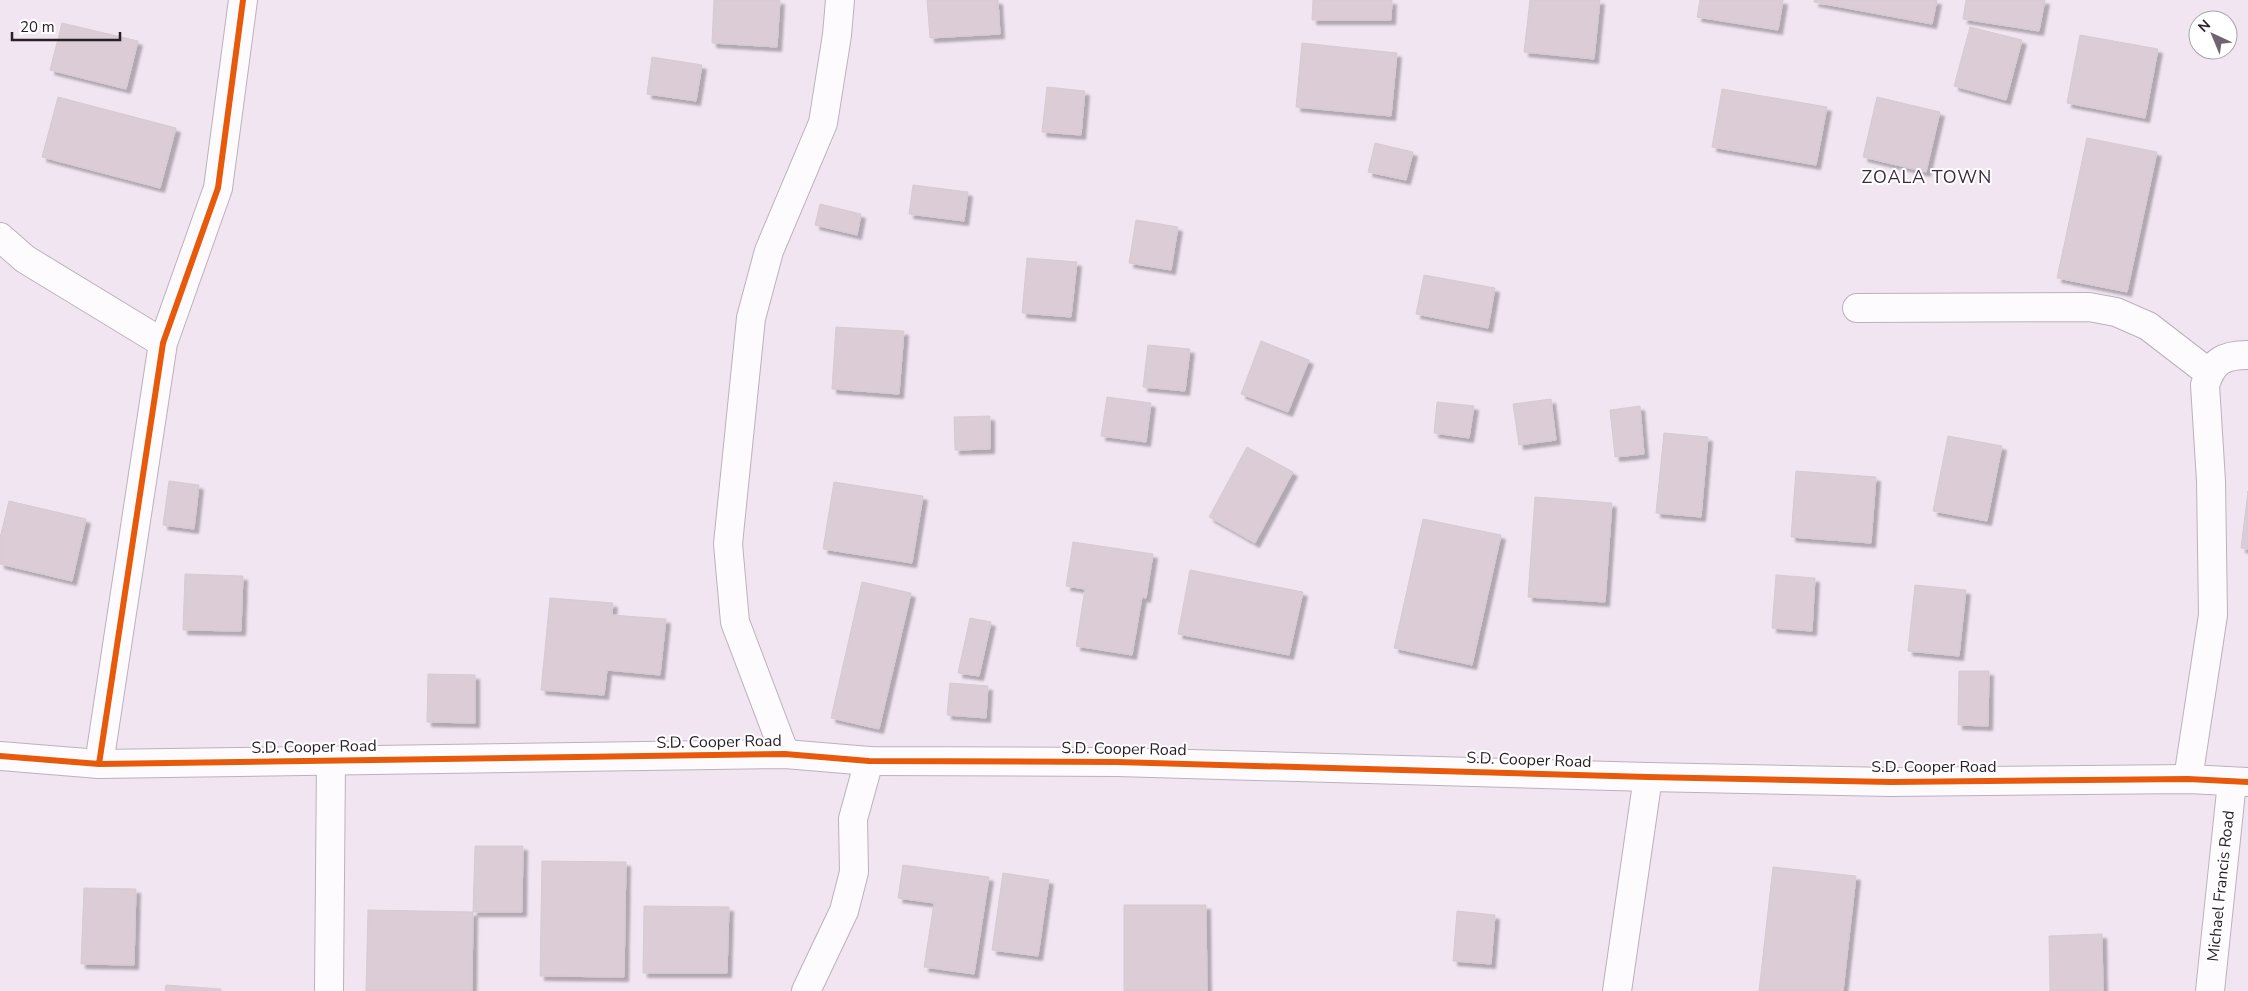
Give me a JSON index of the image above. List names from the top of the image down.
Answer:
{
  "streets": {
    "street": ["S.D. Cooper Road", "Michael Francis Road"]
  },
  "crossings": [
    ["S.D. Cooper Road", "Michael Francis Road"]
  ],
  "districts": ["ZOALA TOWN"],
  "scale_bar": "20 m",
  "north": "top left"
}
